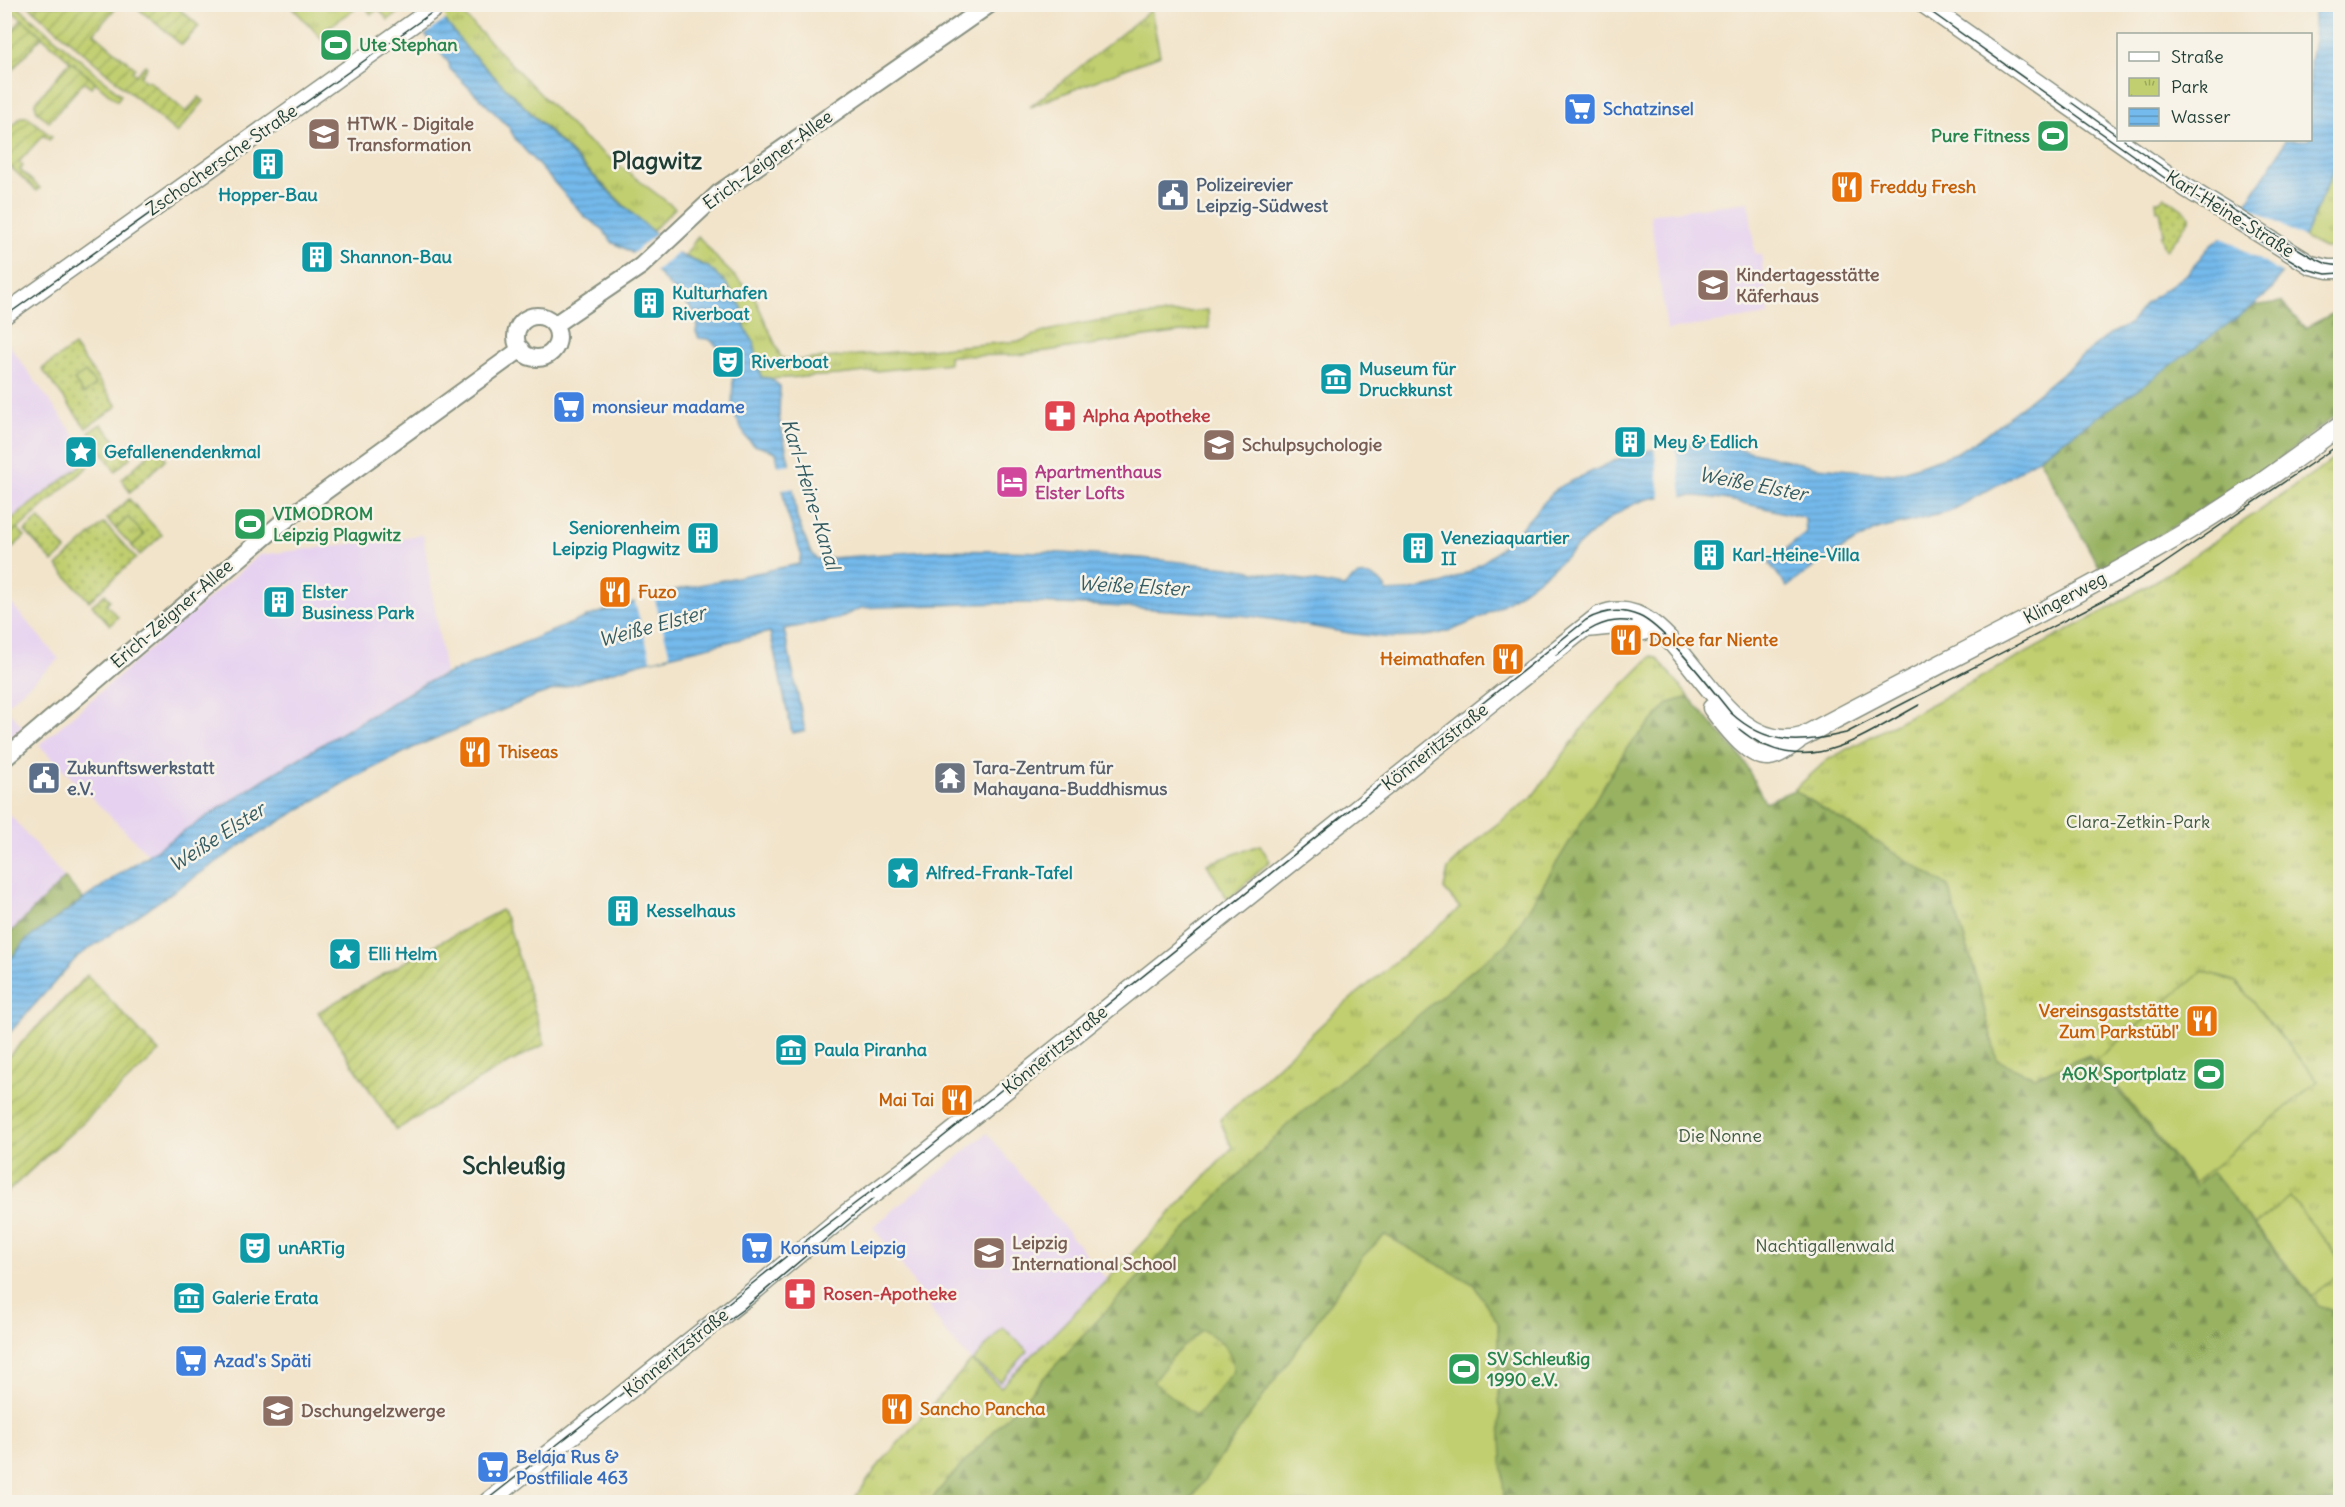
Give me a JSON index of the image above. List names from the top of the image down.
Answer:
{
  "streets": {
    "main road": [
      "Zschochersche Straße",
      "Karl-Heine-Straße",
      "Klingerweg",
      "Könneritzstraße"
    ],
    "street": ["Erich-Zeigner-Allee"]
  },
  "crossings": [
    ["Klingerweg", "Könneritzstraße"]
  ],
  "districts": ["Plagwitz", "Schleußig"],
  "water": ["Weiße Elster", "Karl-Heine-Kanal"],
  "parks": ["Clara-Zetkin-Park", "Die Nonne", "Nachtigallenwald"],
  "places": {
    "sports": [
      "Ute Stephan",
      "Pure Fitness",
      "VIMODROM Leipzig Plagwitz",
      "AOK Sportplatz",
      "SV Schleußig 1990 e.V."
    ],
    "supermarket": [
      "Schatzinsel",
      "monsieur madame",
      "Konsum Leipzig",
      "Azad's Späti",
      "Belaja Rus & Postfiliale 463"
    ],
    "school or university": [
      "HTWK - Digitale Transformation",
      "Kindertagesstätte Käferhaus",
      "Schulpsychologie",
      "Leipzig International School",
      "Dschungelzwerge"
    ],
    "building": [
      "Hopper-Bau",
      "Shannon-Bau",
      "Kulturhafen Riverboat",
      "Mey & Edlich",
      "Seniorenheim Leipzig Plagwitz",
      "Veneziaquartier II",
      "Karl-Heine-Villa",
      "Elster Business Park",
      "Kesselhaus"
    ],
    "restaurant": [
      "Freddy Fresh",
      "Fuzo",
      "Dolce far Niente",
      "Heimathafen",
      "Thiseas",
      "Vereinsgaststätte Zum Parkstübl'",
      "Mai Tai",
      "Sancho Pancha"
    ],
    "public building": ["Polizeirevier Leipzig-Südwest", "Zukunftswerkstatt e.V."],
    "theatre": ["Riverboat", "unARTig"],
    "museum": ["Museum für Druckkunst", "Paula Piranha", "Galerie Erata"],
    "pharmacy": ["Alpha Apotheke", "Rosen-Apotheke"],
    "place": ["Gefallenendenkmal", "Alfred-Frank-Tafel", "Elli Helm"],
    "hotel": ["Apartmenthaus Elster Lofts"],
    "temple": ["Tara-Zentrum für Mahayana-Buddhismus"]
  },
  "legend": ["Straße", "Park", "Wasser"]
}
